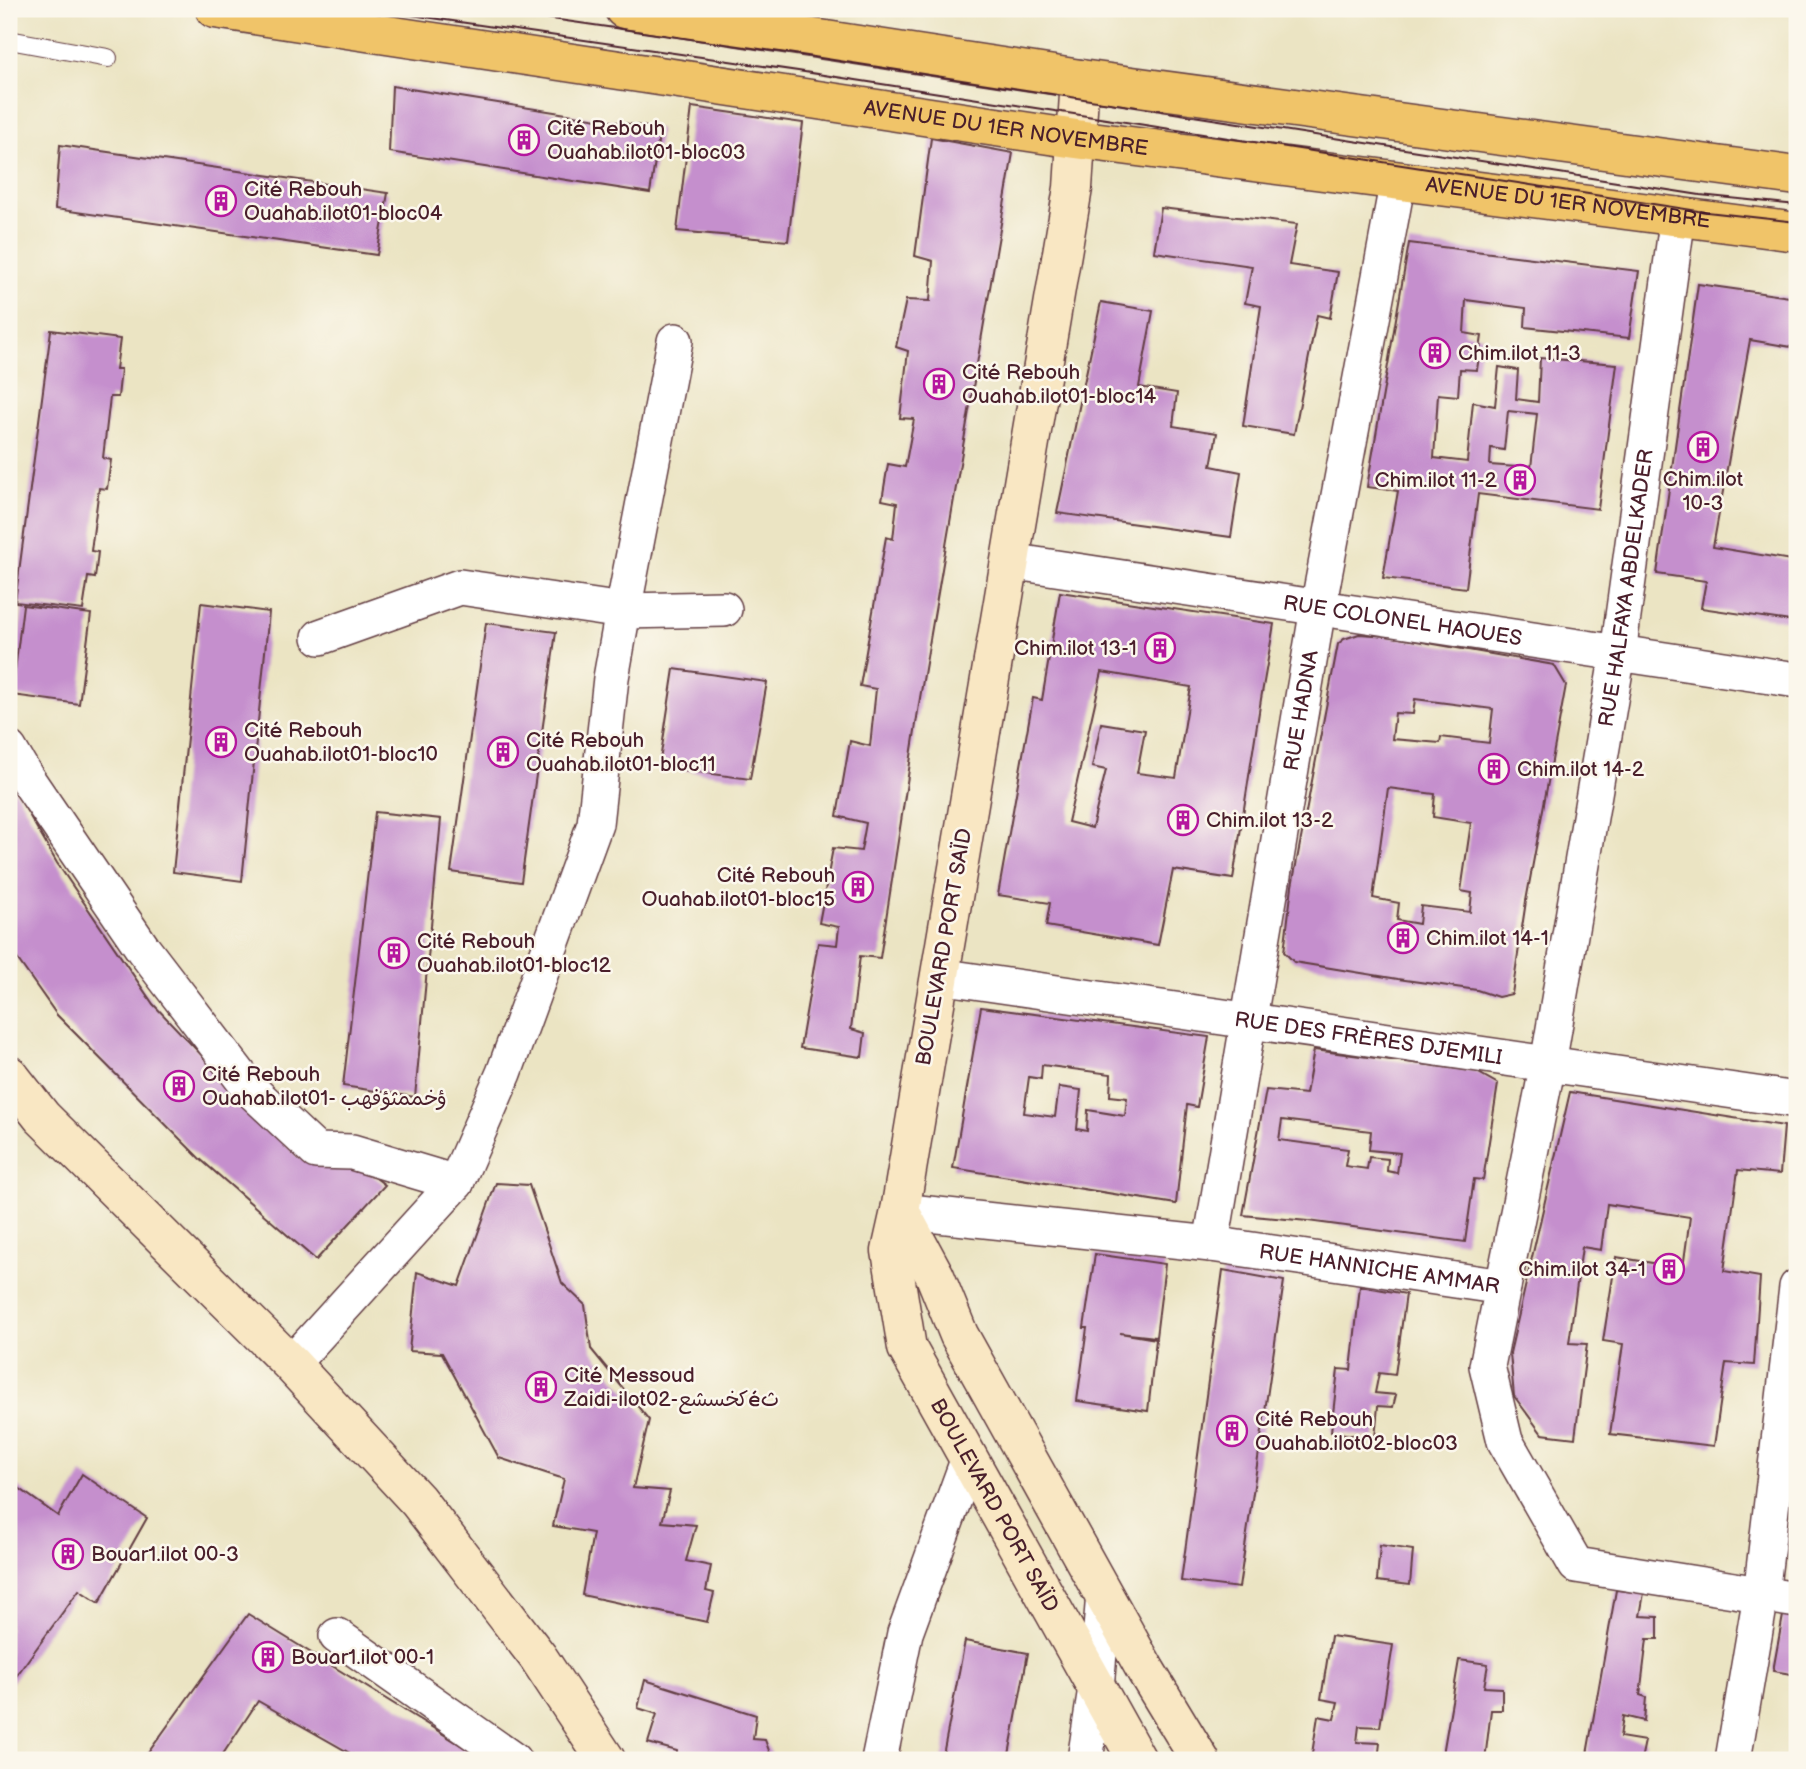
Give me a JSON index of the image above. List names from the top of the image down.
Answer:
{
  "streets": {
    "main road": ["AVENUE DU 1ER NOVEMBRE", "BOULEVARD PORT SAÏD"],
    "street": [
      "RUE HALFAYA ABDELKADER",
      "RUE COLONEL HAOUES",
      "RUE HADNA",
      "RUE DES FRÈRES DJEMILI",
      "RUE HANNICHE AMMAR"
    ]
  },
  "crossings": [
    ["AVENUE DU 1ER NOVEMBRE", "RUE HALFAYA ABDELKADER"],
    ["AVENUE DU 1ER NOVEMBRE", "RUE HADNA"],
    ["AVENUE DU 1ER NOVEMBRE", "BOULEVARD PORT SAÏD"],
    ["RUE HALFAYA ABDELKADER", "RUE COLONEL HAOUES"],
    ["RUE HALFAYA ABDELKADER", "RUE DES FRÈRES DJEMILI"],
    ["RUE HALFAYA ABDELKADER", "RUE HANNICHE AMMAR"],
    ["RUE COLONEL HAOUES", "RUE HADNA"],
    ["RUE COLONEL HAOUES", "BOULEVARD PORT SAÏD"],
    ["RUE HADNA", "RUE DES FRÈRES DJEMILI"],
    ["RUE HADNA", "RUE HANNICHE AMMAR"],
    ["BOULEVARD PORT SAÏD", "RUE DES FRÈRES DJEMILI"],
    ["BOULEVARD PORT SAÏD", "RUE HANNICHE AMMAR"]
  ],
  "places": {
    "building": [
      "Cité Rebouh Ouahab.ilot01-bloc03",
      "Cité Rebouh Ouahab.ilot01-bloc04",
      "Chim.ilot 11-3",
      "Cité Rebouh Ouahab.ilot01-bloc14",
      "Chim.ilot 10-3",
      "Chim.ilot 11-2",
      "Chim.ilot 13-1",
      "Cité Rebouh Ouahab.ilot01-bloc10",
      "Cité Rebouh Ouahab.ilot01-bloc11",
      "Chim.ilot 14-2",
      "Chim.ilot 13-2",
      "Cité Rebouh Ouahab.ilot01-bloc15",
      "Chim.ilot 14-1",
      "Cité Rebouh Ouahab.ilot01-bloc12",
      "Cité Rebouh Ouahab.ilot01- ؤخممثؤفهب",
      "Chim.ilot 34-1",
      "Cité Messoud Zaidi-ilot02-كخسشعéث",
      "Cité Rebouh Ouahab.ilot02-bloc03",
      "Bouar1.ilot 00-3",
      "Bouar1.ilot 00-1"
    ]
  }
}
